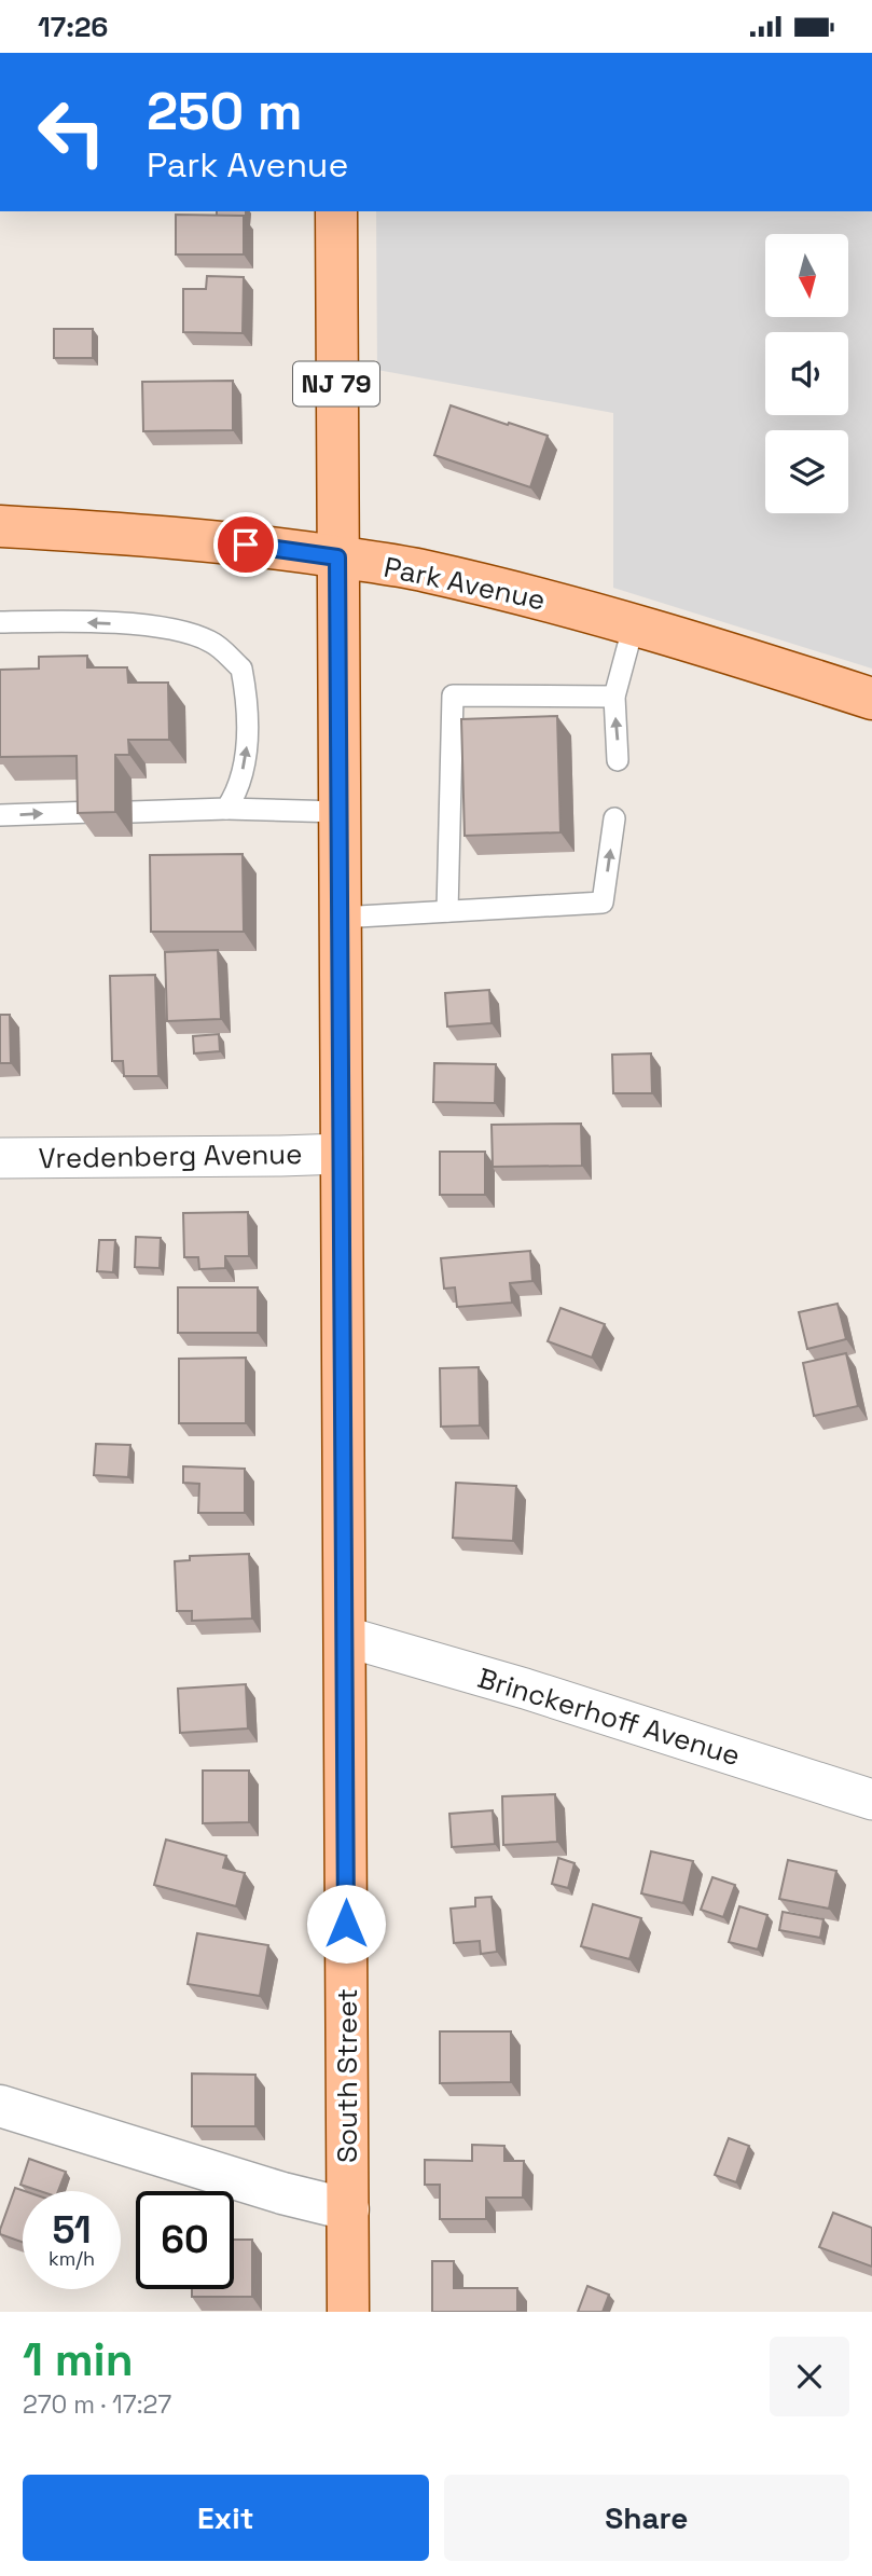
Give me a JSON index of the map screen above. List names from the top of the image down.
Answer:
{
  "streets": {
    "main road": ["NJ 79", "Park Avenue", "South Street"],
    "street": ["Vredenberg Avenue", "Brinckerhoff Avenue"]
  },
  "crossings": [
    ["Park Avenue", "South Street"],
    ["Vredenberg Avenue", "South Street"],
    ["Brinckerhoff Avenue", "South Street"]
  ],
  "north": "bottom",
  "page": {
    "status": "17:26",
    "turn": ["250 m", "Park Avenue"],
    "speed": "51 km/h",
    "limit": "60",
    "heading": ["1 min", "270 m · 17:27"],
    "buttons": ["Exit", "Share"]
  }
}
